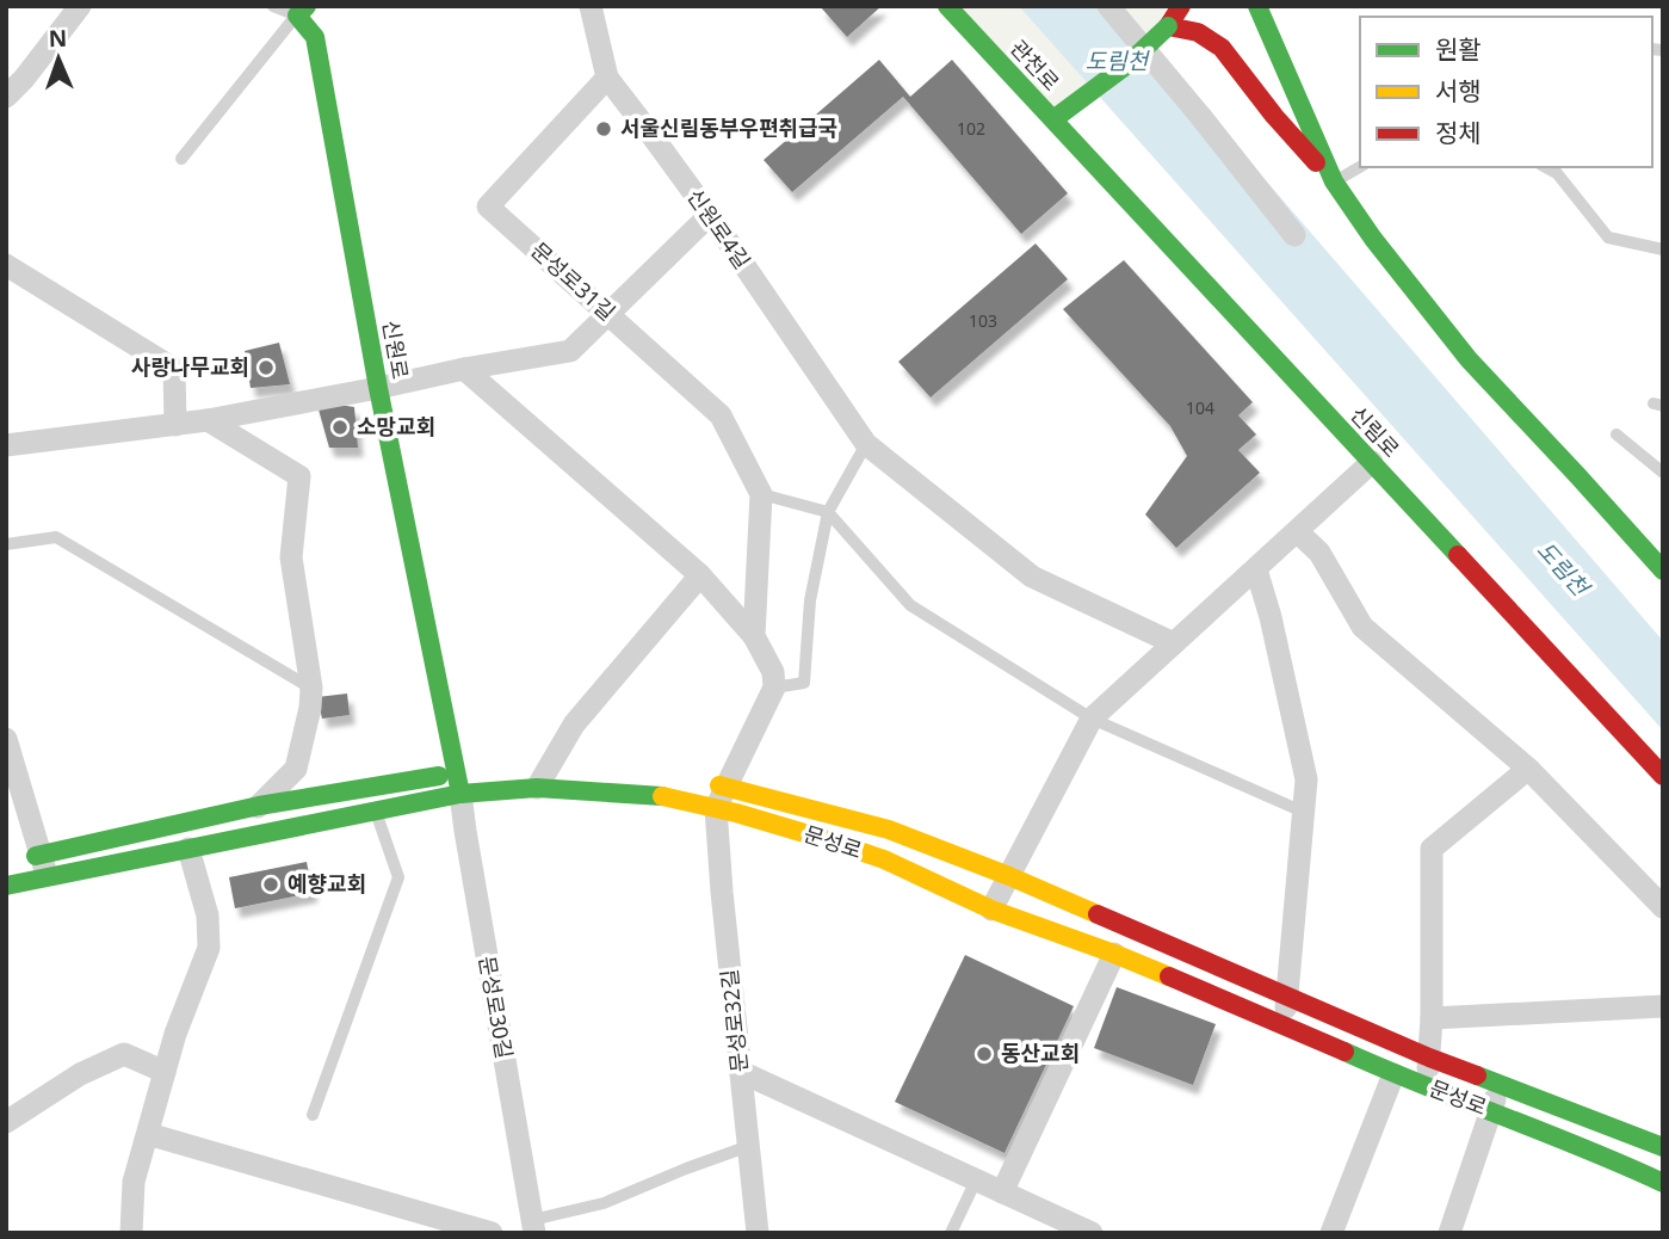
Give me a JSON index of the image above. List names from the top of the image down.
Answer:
{
  "streets": {
    "main road": [
      "관천로",
      "신원로",
      "신림로",
      "문성로"
    ],
    "street": [
      "신원로4길",
      "문성로31길",
      "문성로30길",
      "문성로32길"
    ]
  },
  "crossings": [
    ["관천로", "신림로"],
    ["신원로4길", "문성로31길"],
    ["신원로", "문성로"],
    ["신원로", "문성로30길"],
    ["문성로", "문성로30길"],
    ["문성로", "문성로32길"],
    ["문성로30길", "문성로32길"]
  ],
  "water": ["도림천"],
  "places": [
    "서울신림동부우편취급국",
    "사랑나무교회",
    "소망교회",
    "예향교회",
    "동산교회"
  ],
  "house_numbers": ["102", "103", "104"],
  "legend": ["원활", "서행", "정체"],
  "north": "top"
}
